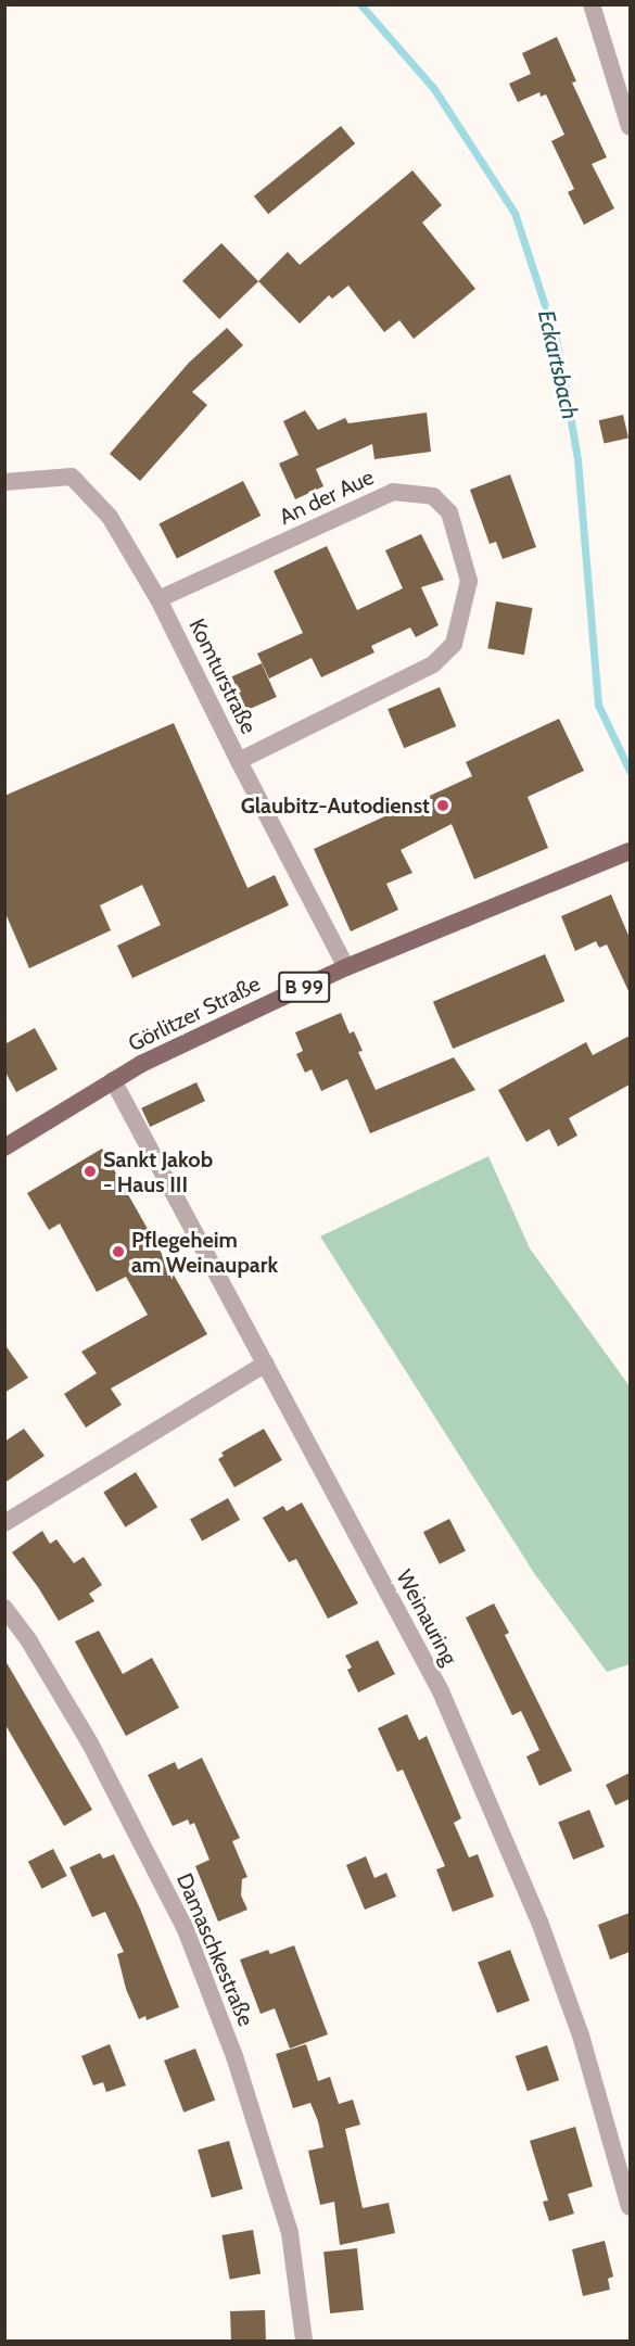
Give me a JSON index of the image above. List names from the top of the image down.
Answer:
{
  "streets": {
    "main road": ["B 99", "Görlitzer Straße"],
    "street": [
      "An der Aue",
      "Komturstraße",
      "Weinauring",
      "Damaschkestraße"
    ]
  },
  "crossings": [
    ["An der Aue", "Komturstraße"],
    ["Komturstraße", "Görlitzer Straße"],
    ["Görlitzer Straße", "Weinauring"]
  ],
  "water": ["Eckartsbach"],
  "places": ["Glaubitz-Autodienst", "Sankt Jakob - Haus III", "Pflegeheim am Weinaupark"]
}
